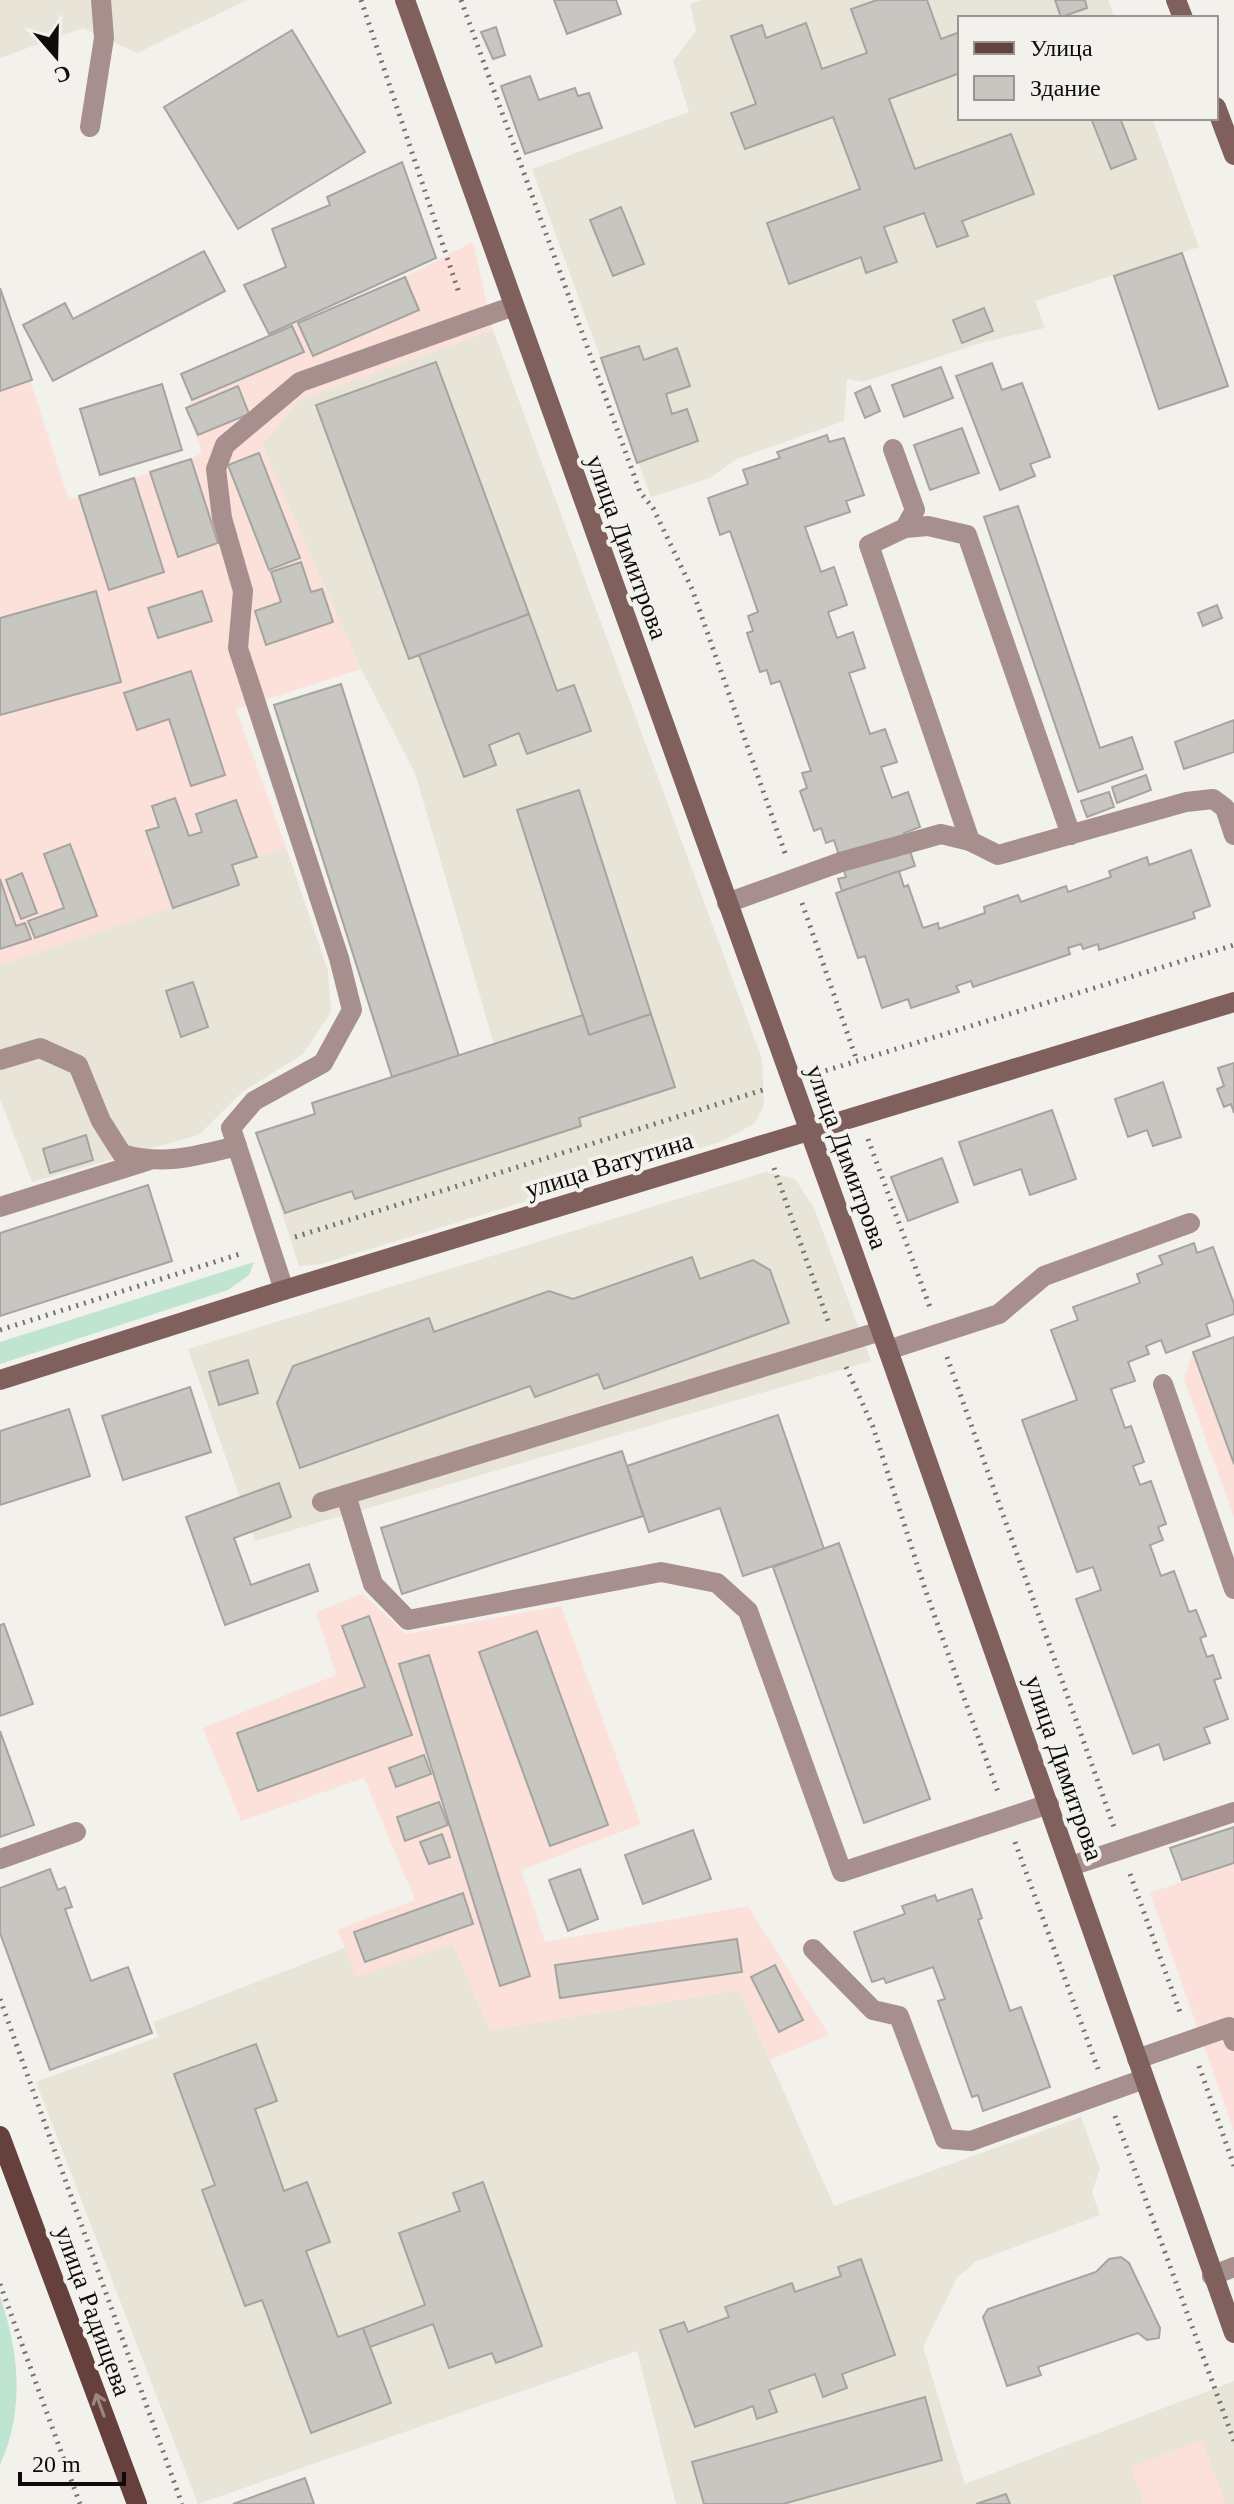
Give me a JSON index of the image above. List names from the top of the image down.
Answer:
{
  "streets": {
    "main road": ["улица Димитрова", "улица Ватутина", "улица Радищева"]
  },
  "crossings": [
    ["улица Димитрова", "улица Ватутина"]
  ],
  "one_way": ["улица Радищева"],
  "legend": ["Улица", "Здание"],
  "scale_bar": "20 m",
  "north": "bottom"
}
